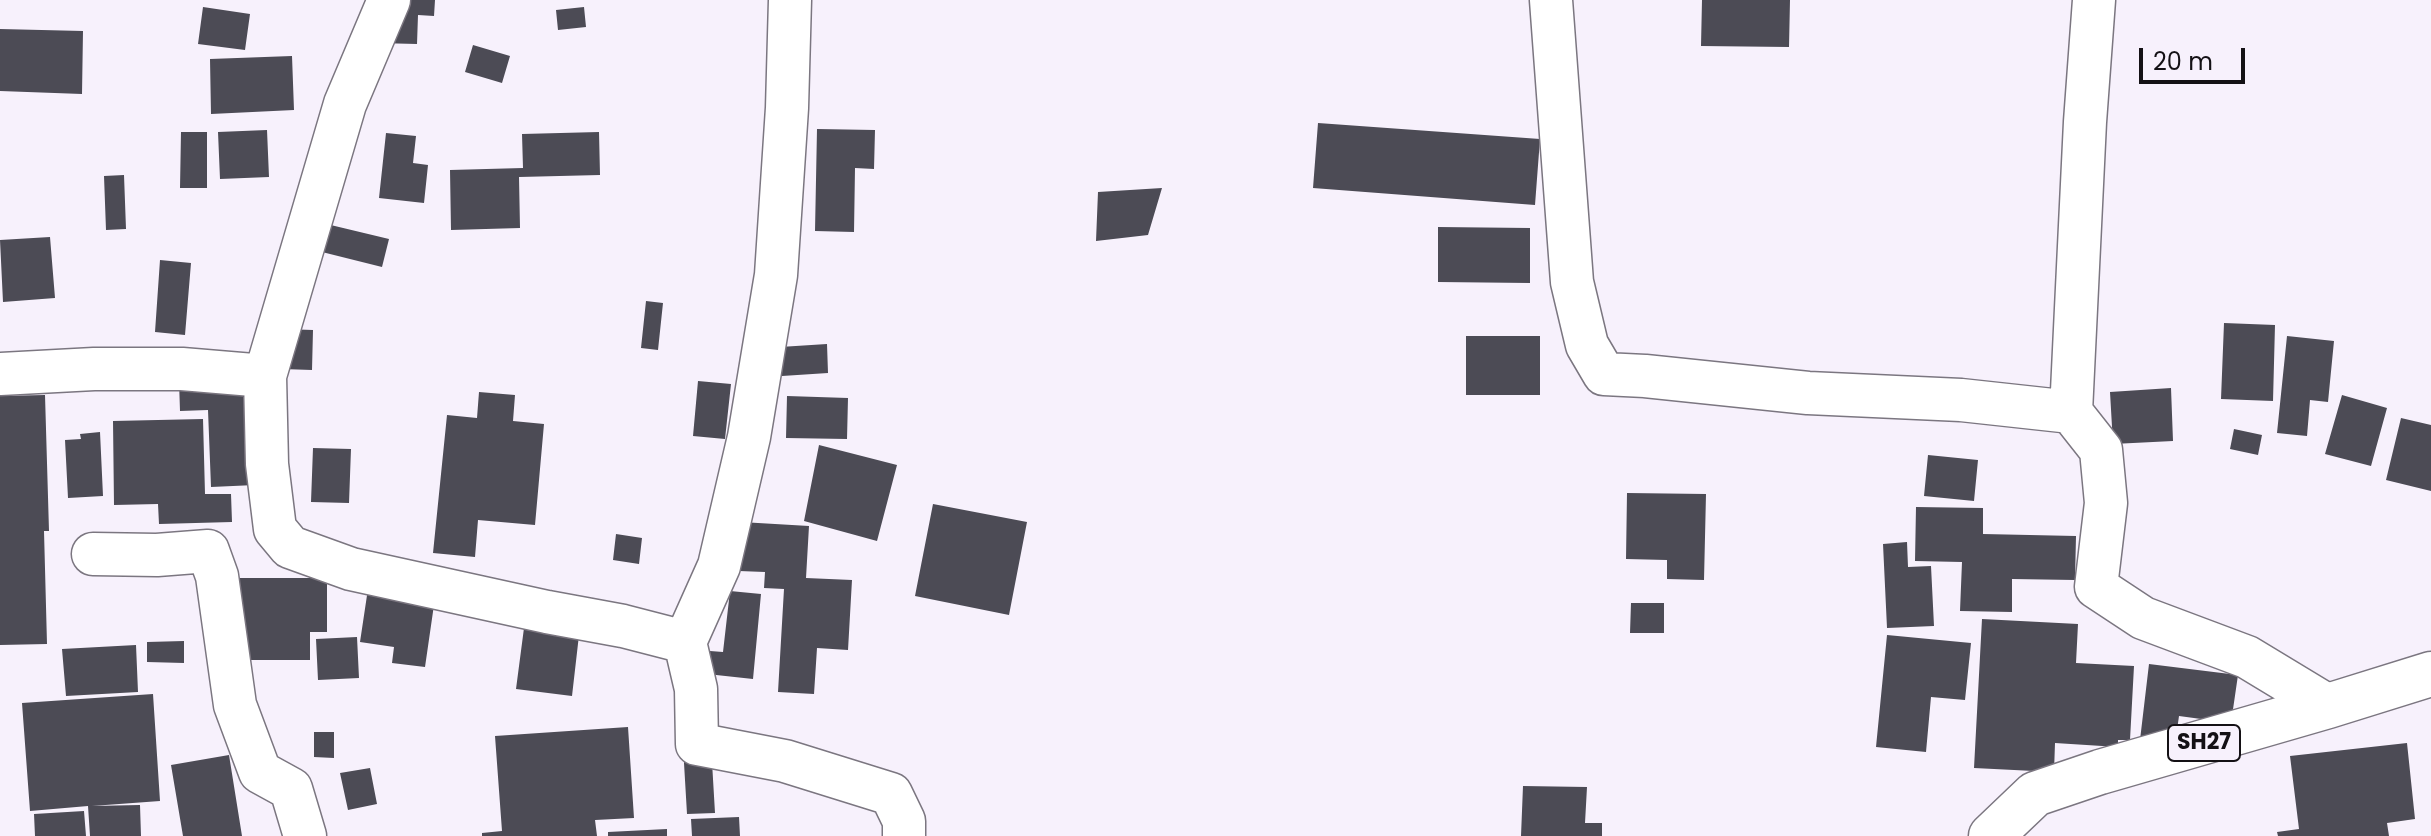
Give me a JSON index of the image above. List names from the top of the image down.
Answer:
{
  "streets": {
    "main road": ["SH27"]
  },
  "scale_bar": "20 m"
}
